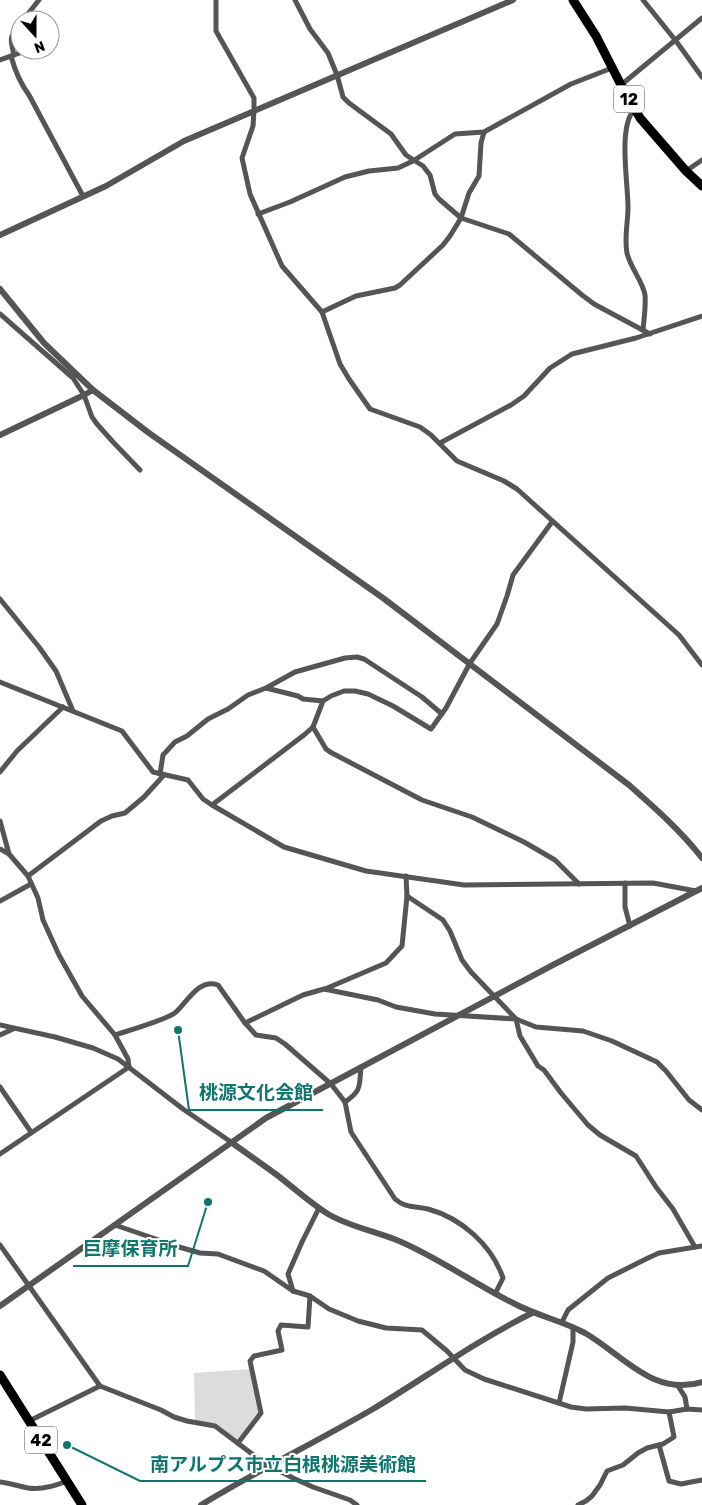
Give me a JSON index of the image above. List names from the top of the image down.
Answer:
{
  "streets": {
    "main road": ["12", "42"]
  },
  "places": ["桃源文化会館", "巨摩保育所", "南アルプス市立白根桃源美術館"],
  "north": "bottom"
}
